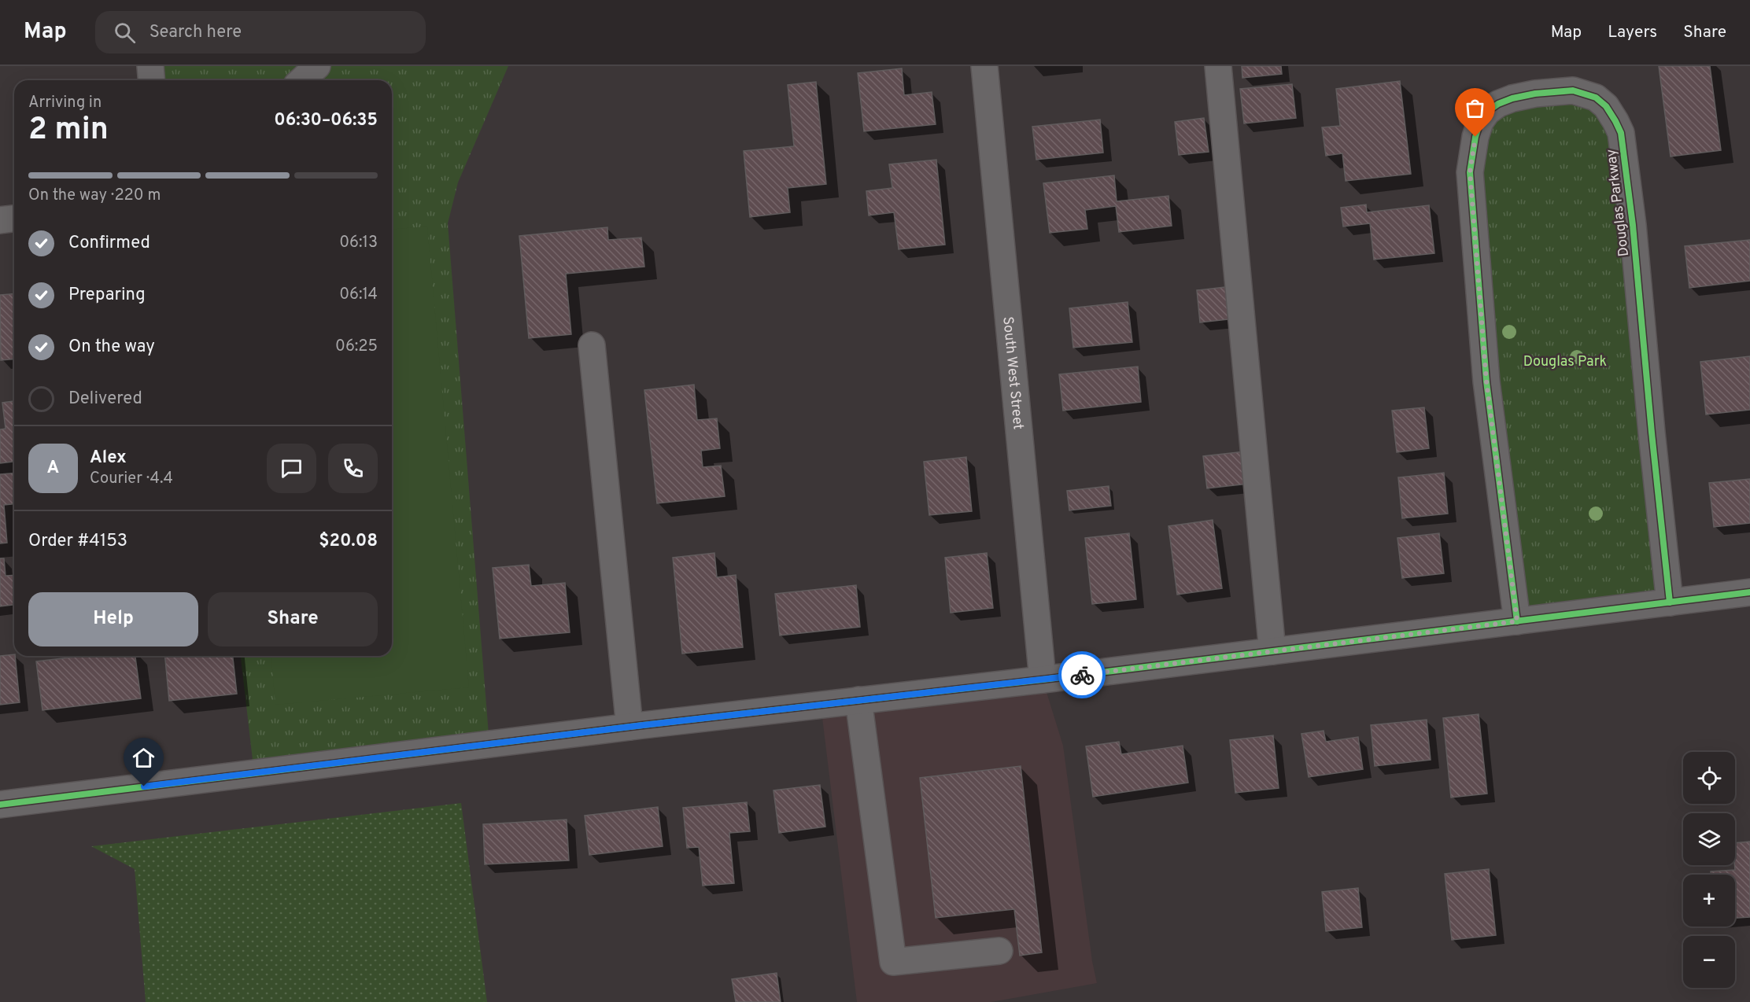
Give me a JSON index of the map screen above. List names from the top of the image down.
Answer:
{
  "streets": {
    "street": ["Douglas Parkway", "South West Street"]
  },
  "parks": ["Douglas Park"],
  "page": {
    "header": "Map",
    "search": "Search here",
    "nav": ["Map", "Layers", "Share"],
    "heading": ["2 min", "Arriving in", "06:30–06:35"],
    "panel": [
      "Alex",
      "Courier · 4.4",
      "Order #4153",
      "$20.08"
    ],
    "bar": "On the way · 220 m",
    "list": [
      ["Confirmed", "06:13"],
      ["Preparing", "06:14"],
      ["On the way", "06:25"],
      "Delivered"
    ],
    "round": "A",
    "buttons": ["Help", "Share"],
    "map_buttons": ["+", "−"]
  }
}
